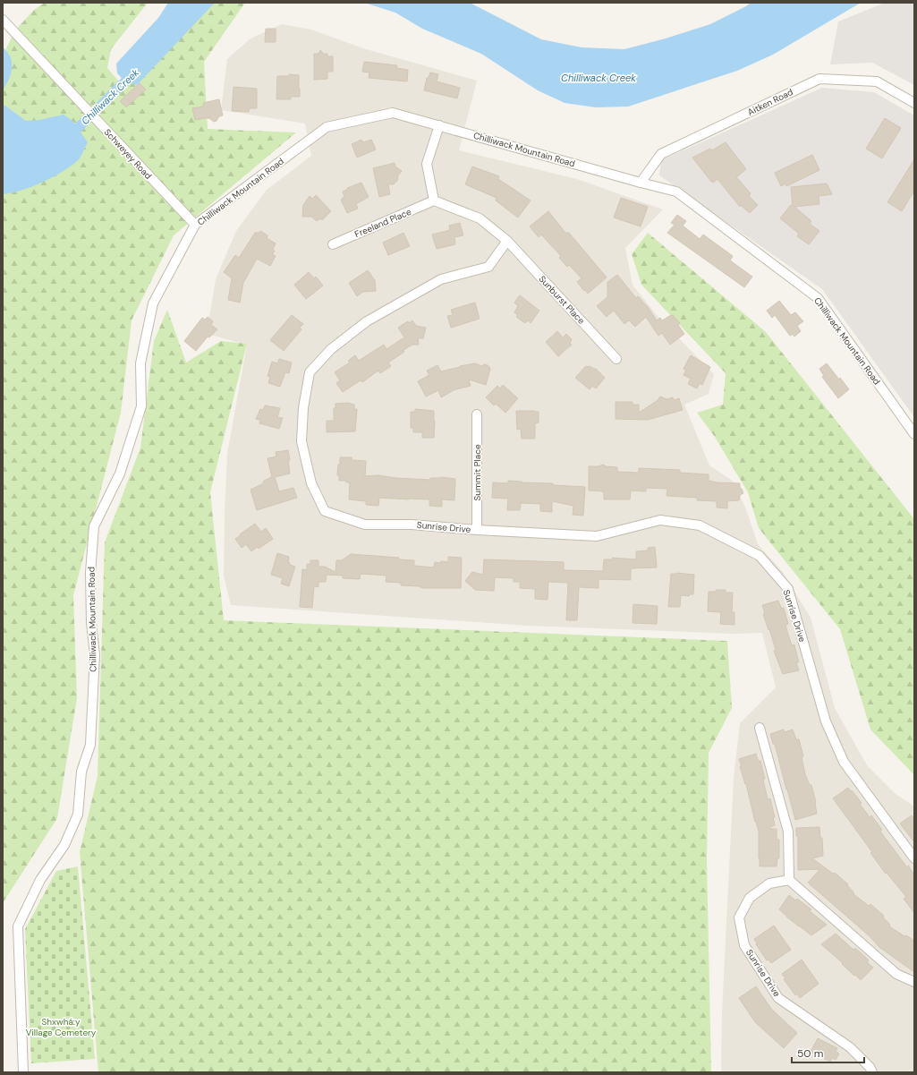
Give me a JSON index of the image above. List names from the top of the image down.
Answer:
{
  "streets": {
    "street": [
      "Aitken Road",
      "Chilliwack Mountain Road",
      "Schweyey Road",
      "Freeland Place",
      "Sunburst Place",
      "Summit Place",
      "Sunrise Drive"
    ]
  },
  "crossings": [
    ["Aitken Road", "Chilliwack Mountain Road"],
    ["Chilliwack Mountain Road", "Schweyey Road"],
    ["Sunburst Place", "Sunrise Drive"],
    ["Summit Place", "Sunrise Drive"]
  ],
  "water": ["Chilliwack Creek"],
  "parks": ["Shxwhá:y Village Cemetery"],
  "scale_bar": "50 m"
}
